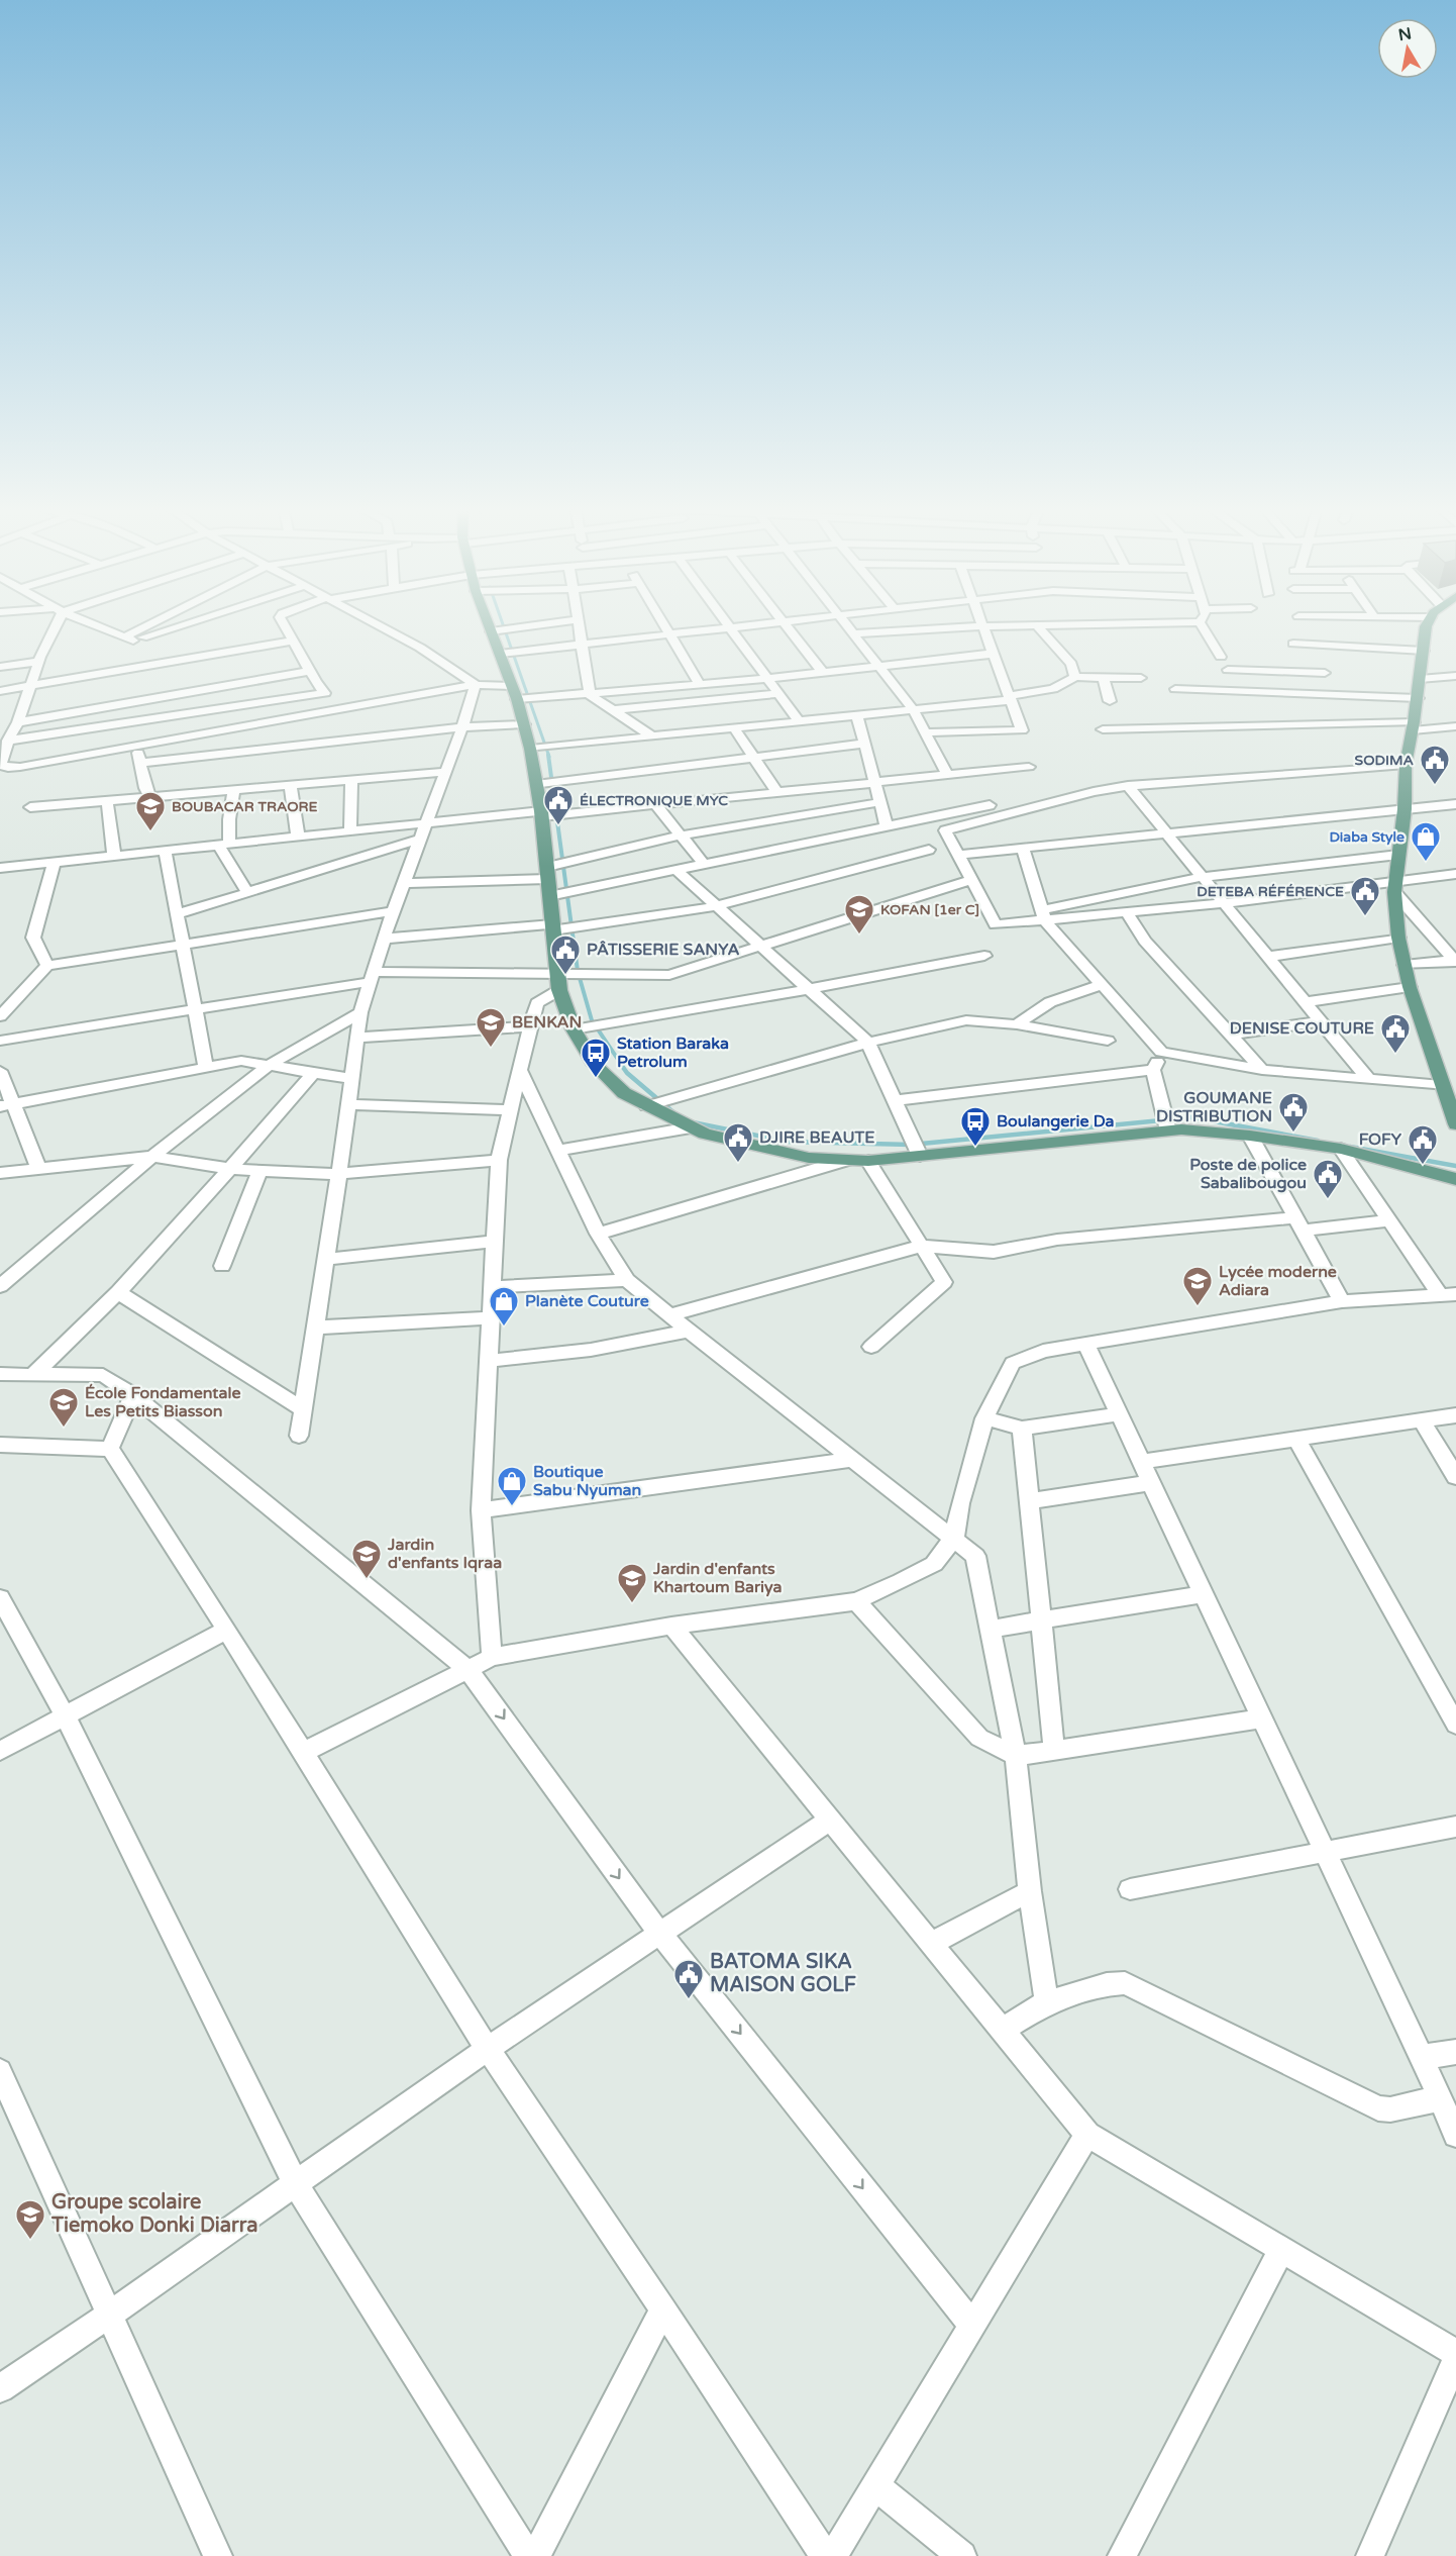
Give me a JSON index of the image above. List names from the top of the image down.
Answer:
{
  "places": {
    "public building": [
      "SODIMA",
      "ÉLECTRONIQUE MYC",
      "DETEBA RÉFÉRENCE",
      "PÂTISSERIE SANYA",
      "DENISE COUTURE",
      "GOUMANE DISTRIBUTION",
      "DJIRE BEAUTE",
      "FOFY",
      "Poste de police Sabalibougou",
      "BATOMA SIKA MAISON GOLF"
    ],
    "school or university": [
      "BOUBACAR TRAORE",
      "KOFAN [1er C]",
      "BENKAN",
      "Lycée moderne Adiara",
      "École Fondamentale Les Petits Biasson",
      "Jardin d'enfants Iqraa",
      "Jardin d'enfants Khartoum Bariya",
      "Groupe scolaire Tiemoko Donki Diarra"
    ],
    "shop": ["Diaba Style", "Planète Couture", "Boutique Sabu Nyuman"],
    "bus stop": ["Station Baraka Petrolum", "Boulangerie Da"]
  },
  "north": "top"
}
